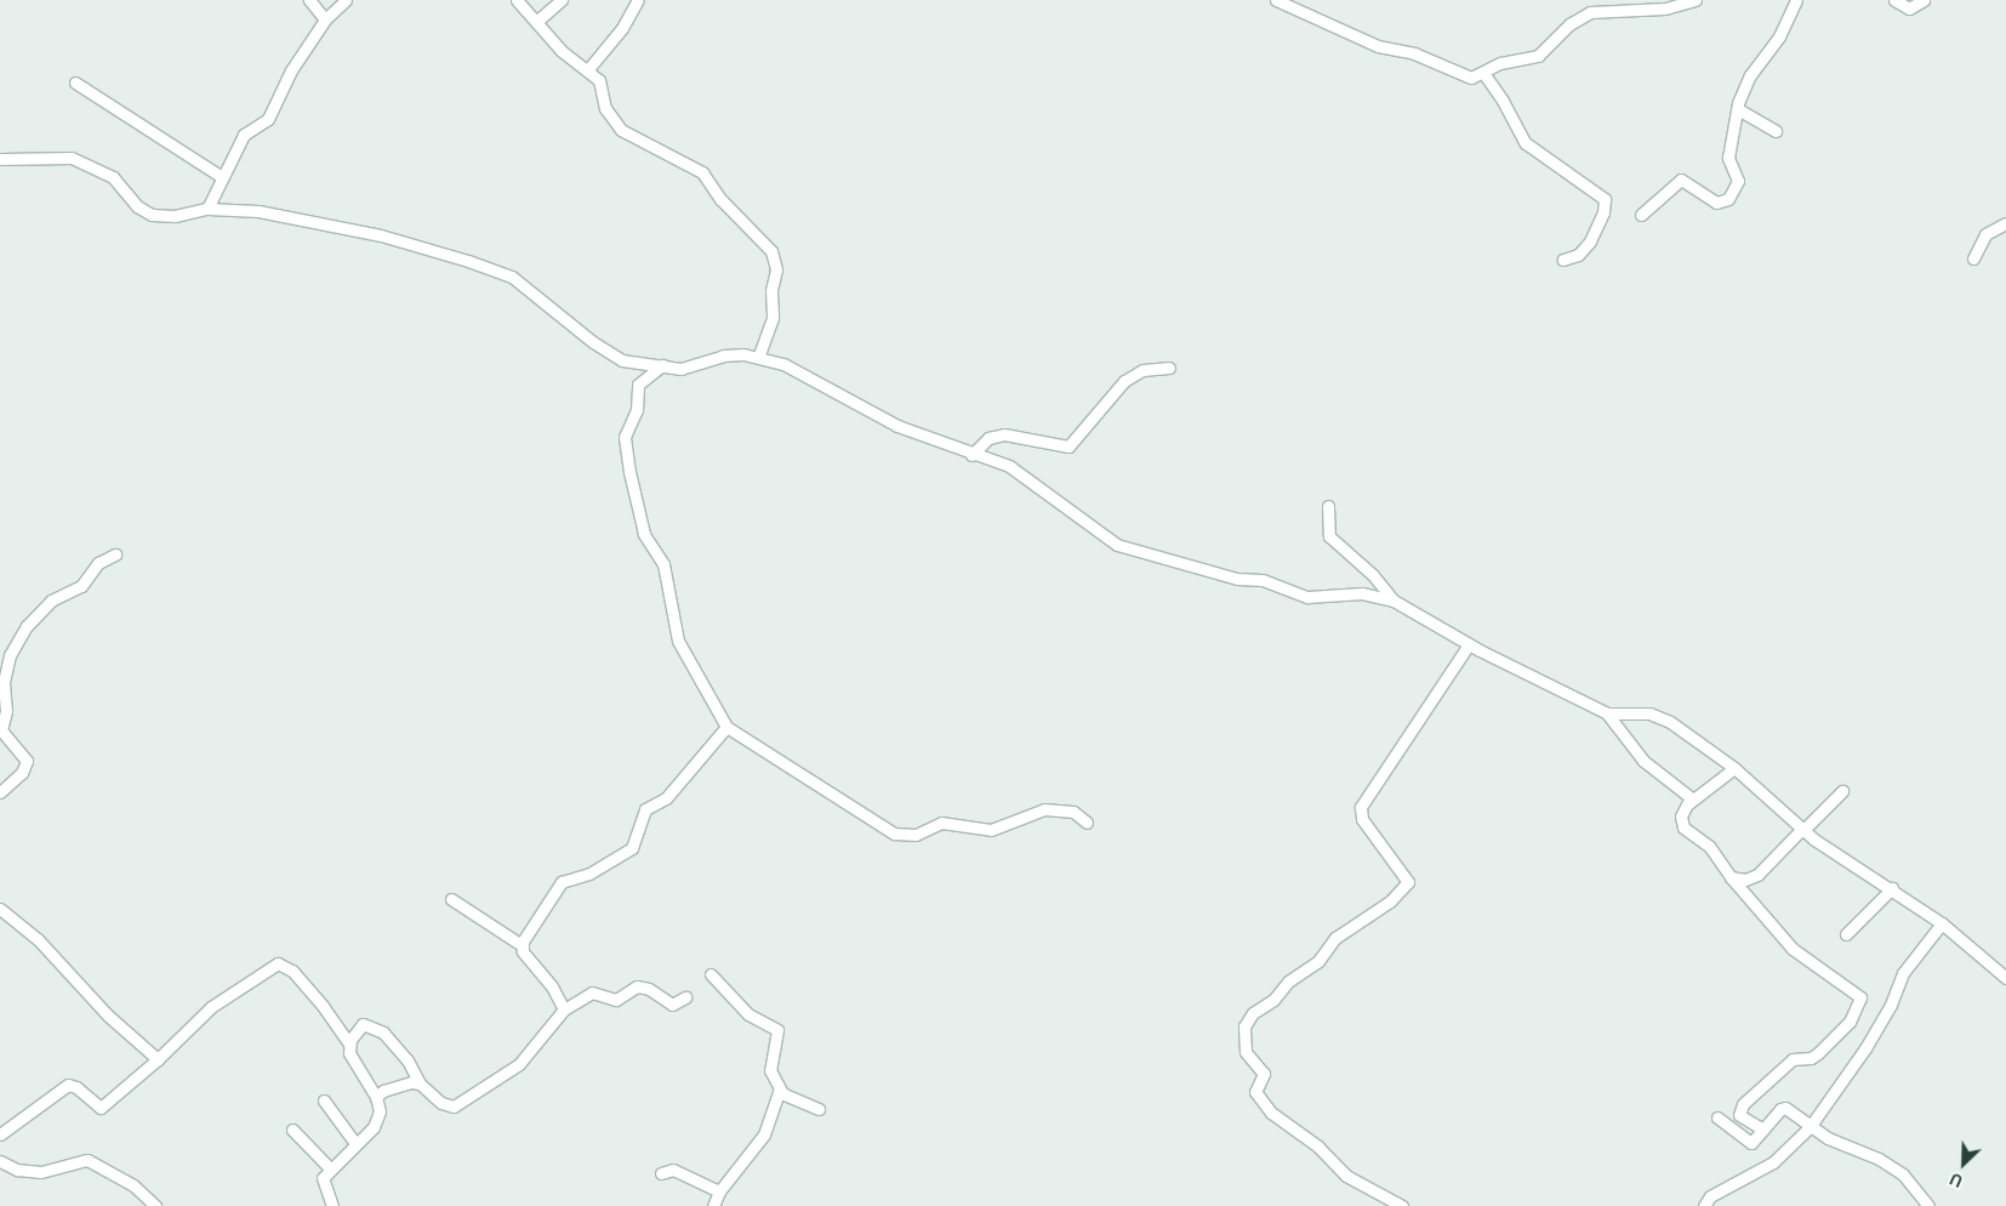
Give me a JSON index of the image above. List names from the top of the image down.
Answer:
{
  "north": "bottom left"
}
